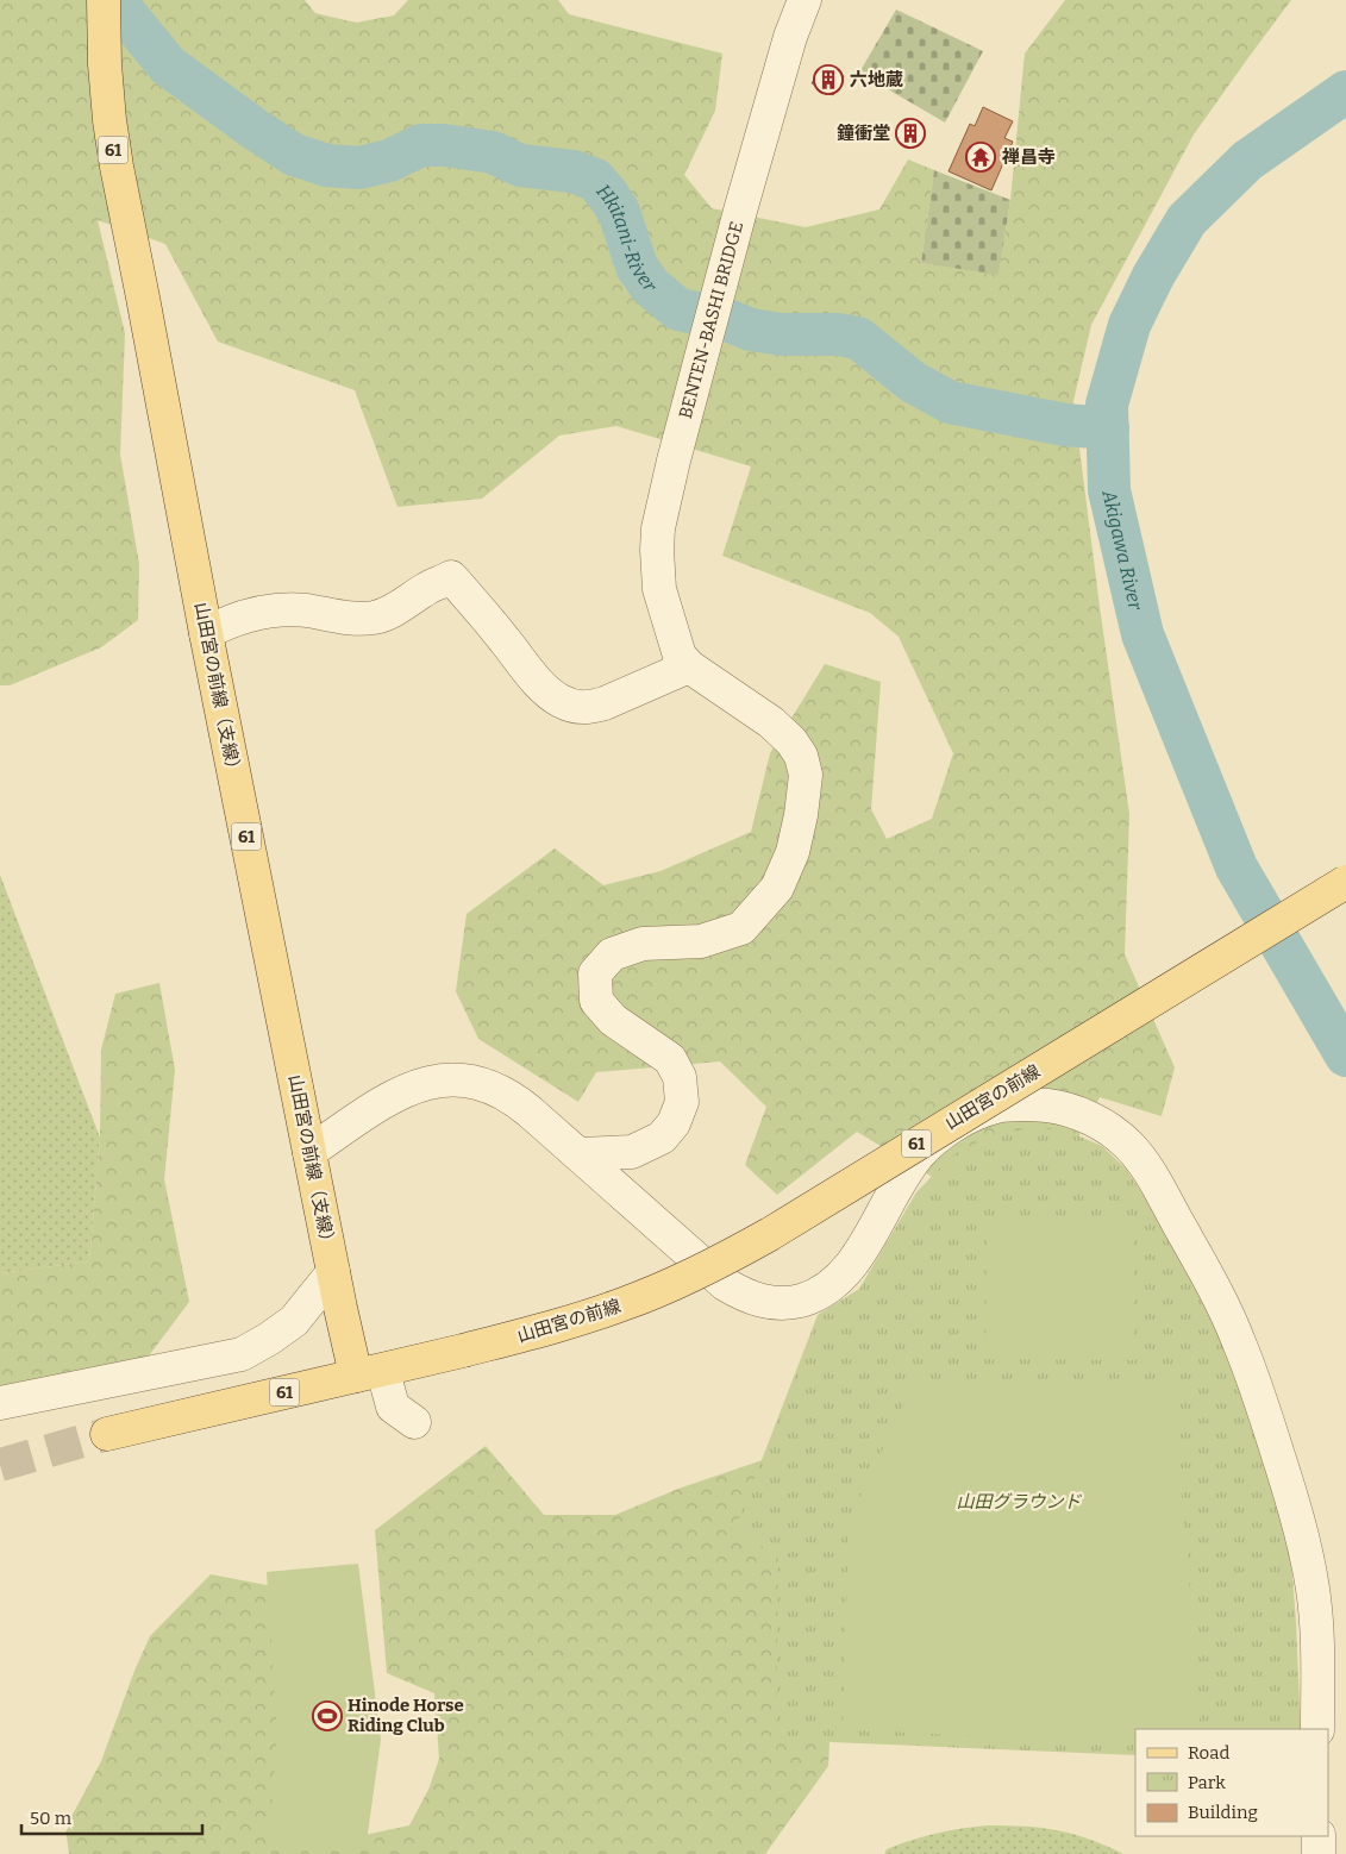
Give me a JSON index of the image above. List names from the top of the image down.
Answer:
{
  "streets": {
    "main road": ["61", "山田宮の前線（支線）", "山田宮の前線"],
    "street": ["BENTEN-BASHI BRIDGE"]
  },
  "crossings": [
    ["61", "山田宮の前線（支線）"],
    ["61", "山田宮の前線"],
    ["山田宮の前線（支線）", "山田宮の前線"]
  ],
  "water": ["Hkitani-River", "Akigawa River"],
  "parks": ["山田グラウンド"],
  "places": {
    "building": ["六地蔵", "鐘衝堂"],
    "temple": ["禅昌寺"],
    "sports": ["Hinode Horse Riding Club"]
  },
  "legend": ["Road", "Park", "Building"],
  "scale_bar": "50 m"
}
